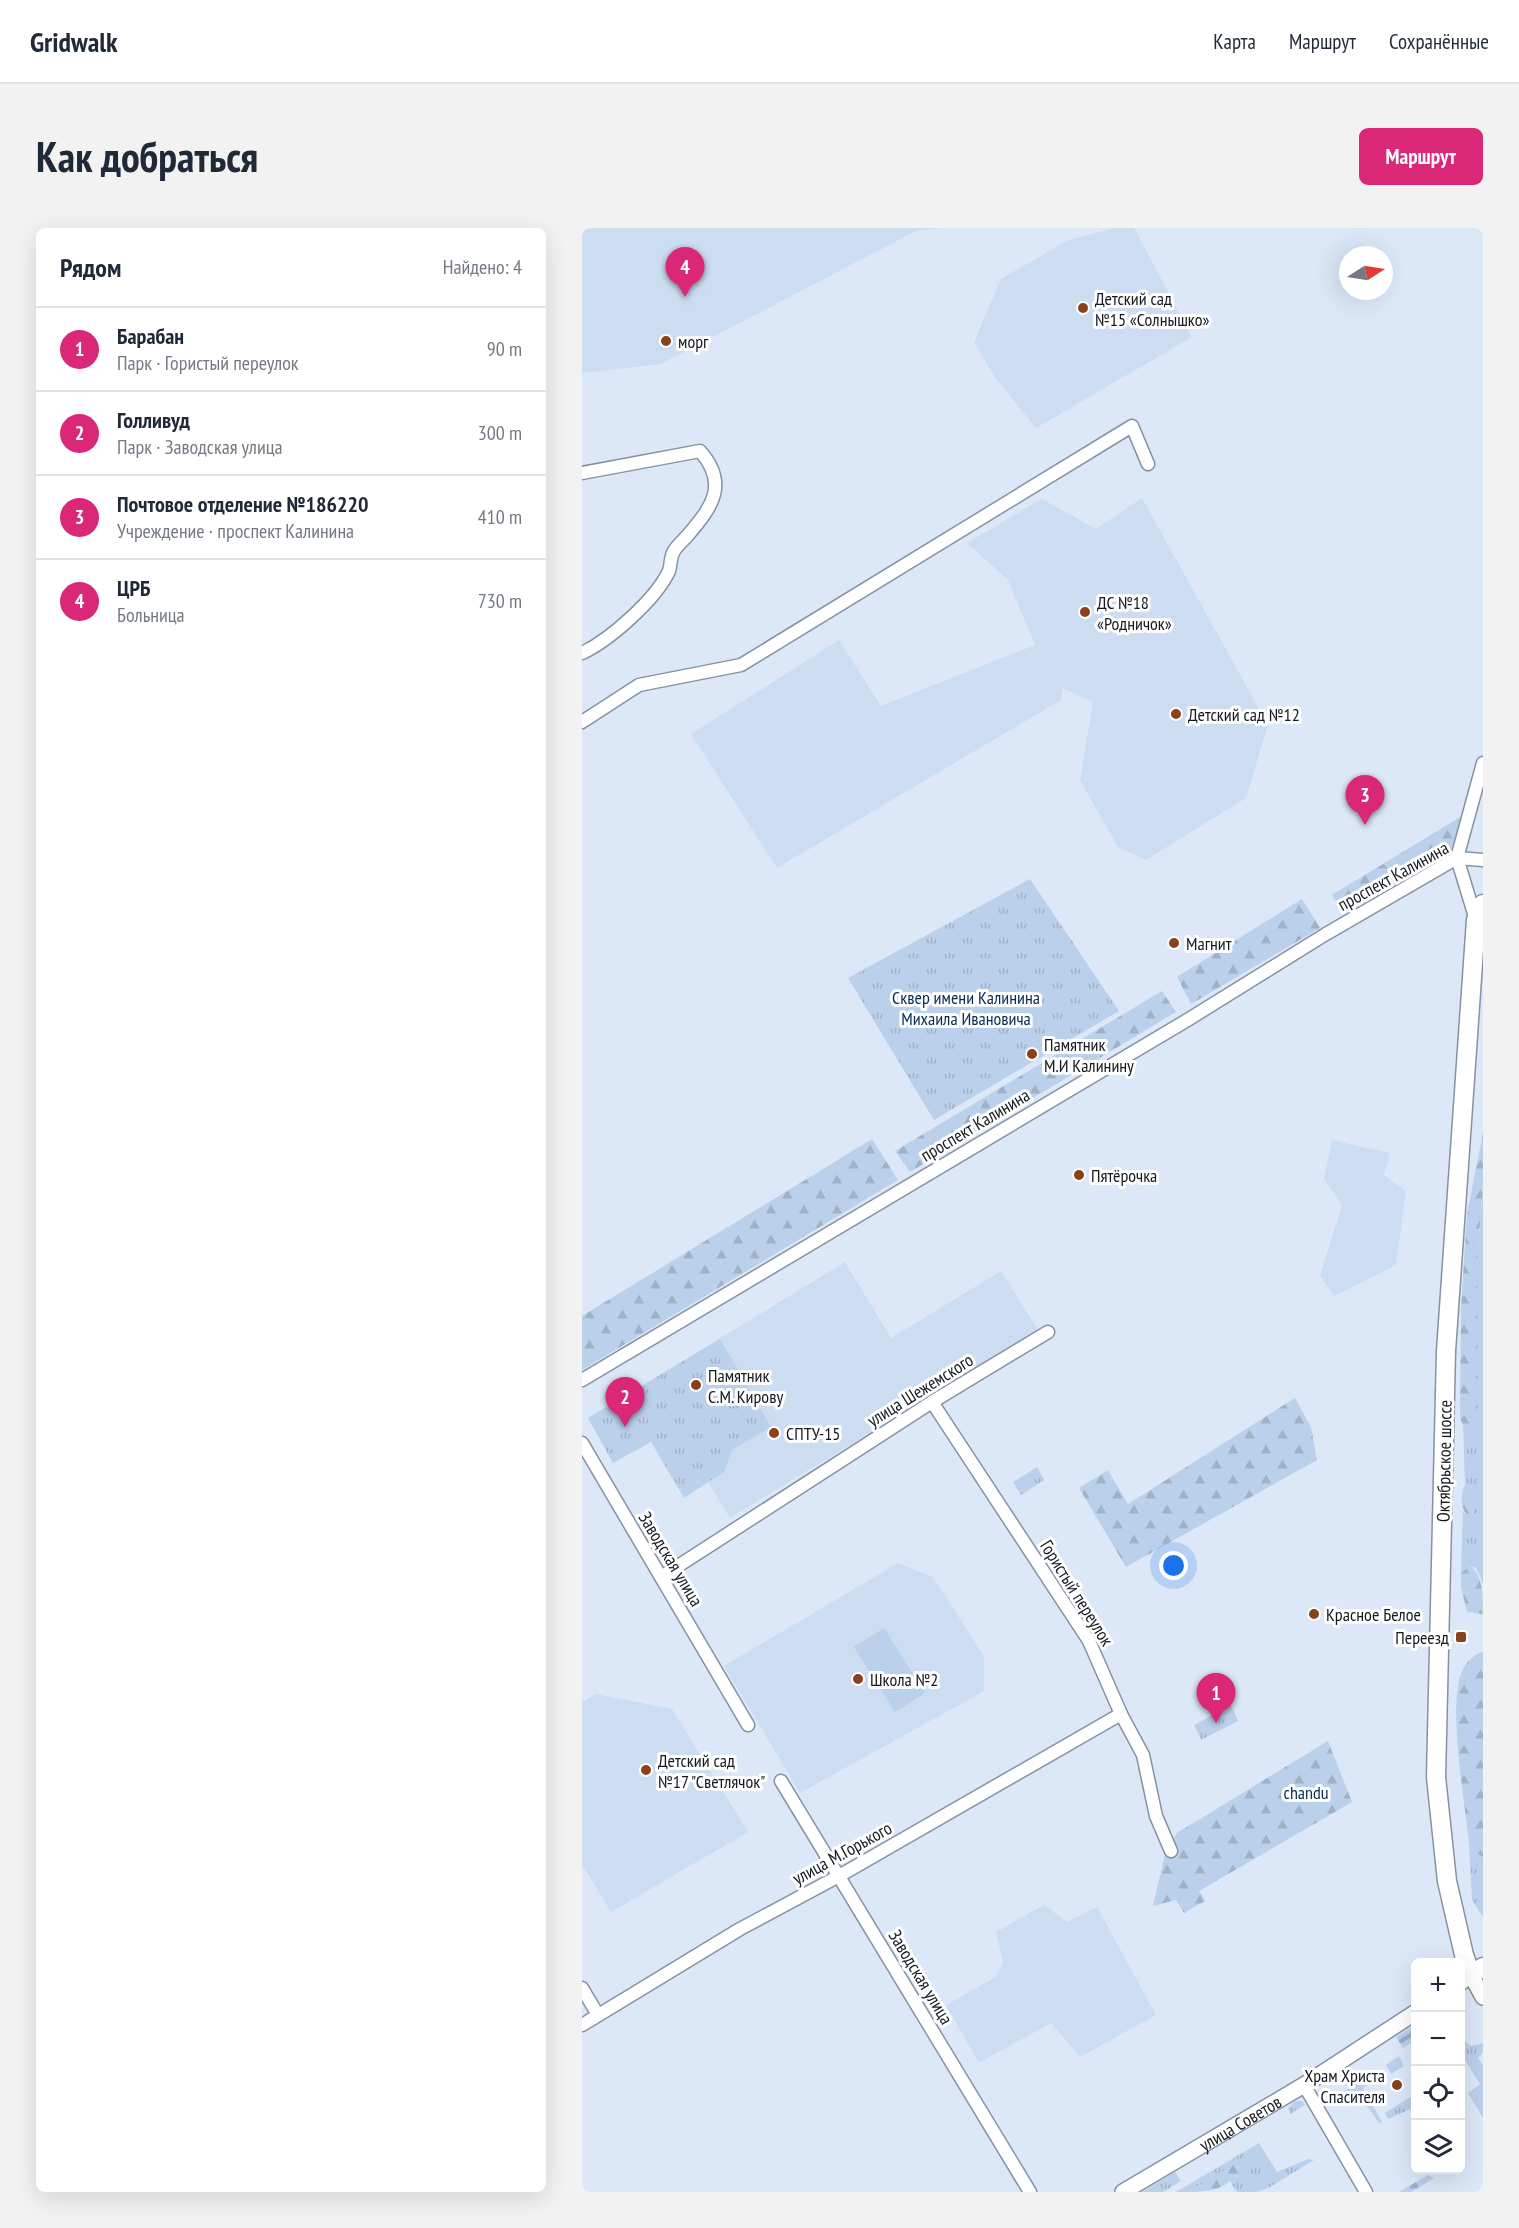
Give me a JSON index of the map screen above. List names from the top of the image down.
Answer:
{
  "streets": {
    "main road": ["Октябрьское шоссе"],
    "street": [
      "проспект Калинина",
      "улица Шежемского",
      "Заводская улица",
      "Гористый переулок",
      "улица М.Горького",
      "улица Советов"
    ]
  },
  "crossings": [
    ["проспект Калинина", "Октябрьское шоссе"],
    ["улица Шежемского", "Заводская улица"],
    ["улица Шежемского", "Гористый переулок"],
    ["Заводская улица", "улица М.Горького"],
    ["Гористый переулок", "улица М.Горького"]
  ],
  "parks": ["Сквер имени Калинина Михаила Ивановича", "chandu"],
  "places": {
    "other": [
      "Детский сад №15 «Солнышко»",
      "морг",
      "ДС №18 «Родничок»",
      "Детский сад №12",
      "Магнит",
      "Памятник М.И Калинину",
      "Пятёрочка",
      "Памятник С.М. Кирову",
      "СПТУ-15",
      "Красное Белое",
      "Школа №2",
      "Детский сад №17 \"Светлячок\"",
      "Храм Христа Спасителя"
    ],
    "transit": ["Переезд"]
  },
  "north": "right",
  "page": {
    "header": "Gridwalk",
    "nav": ["Карта", "Маршрут", "Сохранённые"],
    "buttons": "Маршрут",
    "title": "Как добраться",
    "heading": ["Рядом", "Найдено: 4"],
    "pins": [
      "4",
      "3",
      "2",
      "1"
    ],
    "list": [
      {
        "mark": "1",
        "name": "Барабан",
        "note": "Парк · Гористый переулок",
        "value": "90 m"
      },
      {
        "mark": "2",
        "name": "Голливуд",
        "note": "Парк · Заводская улица",
        "value": "300 m"
      },
      {
        "mark": "3",
        "name": "Почтовое отделение №186220",
        "note": "Учреждение · проспект Калинина",
        "value": "410 m"
      },
      {
        "mark": "4",
        "name": "ЦРБ",
        "note": "Больница",
        "value": "730 m"
      }
    ],
    "map_buttons": ["+", "−"]
  }
}
